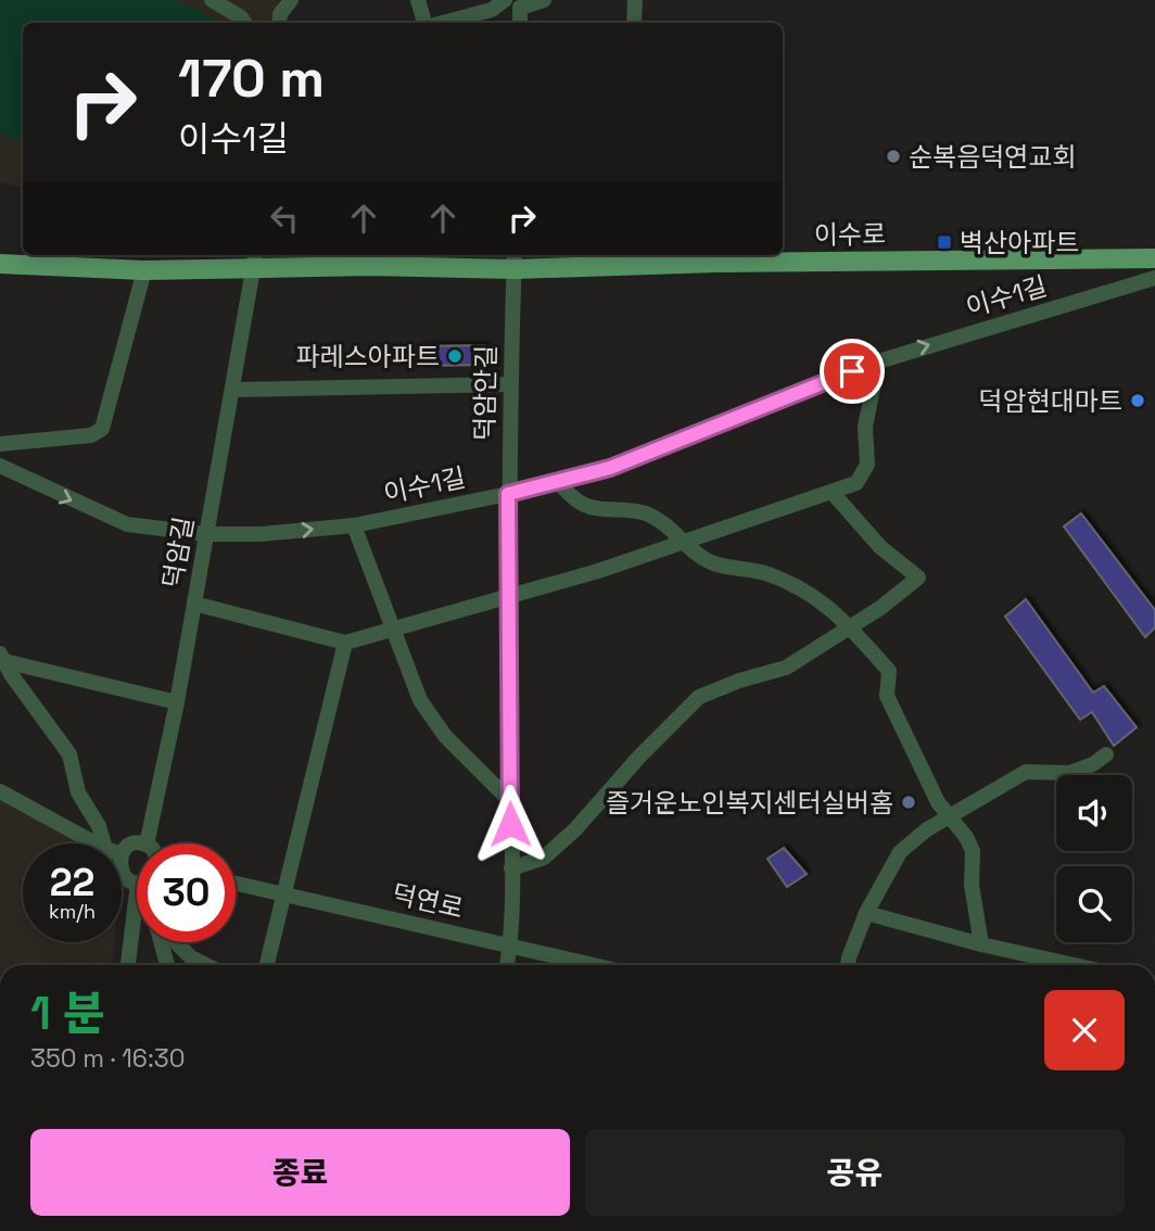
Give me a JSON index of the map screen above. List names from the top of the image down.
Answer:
{
  "streets": {
    "main road": ["이수로"],
    "street": [
      "이수1길",
      "덕암안길",
      "덕암길",
      "덕연로"
    ]
  },
  "crossings": [
    ["이수로", "덕암안길"],
    ["이수로", "덕암길"],
    ["이수1길", "덕암안길"],
    ["이수1길", "덕암길"],
    ["덕암안길", "덕연로"]
  ],
  "one_way": ["이수1길"],
  "places": {
    "other": [
      "순복음덕연교회",
      "파레스아파트",
      "덕암현대마트",
      "즐거운노인복지센터실버홈"
    ],
    "transit": ["벽산아파트"]
  },
  "page": {
    "turn": ["170 m", "이수1길"],
    "speed": "22 km/h",
    "limit": "30",
    "heading": ["1 분", "350 m · 16:30"],
    "buttons": ["종료", "공유"]
  }
}
